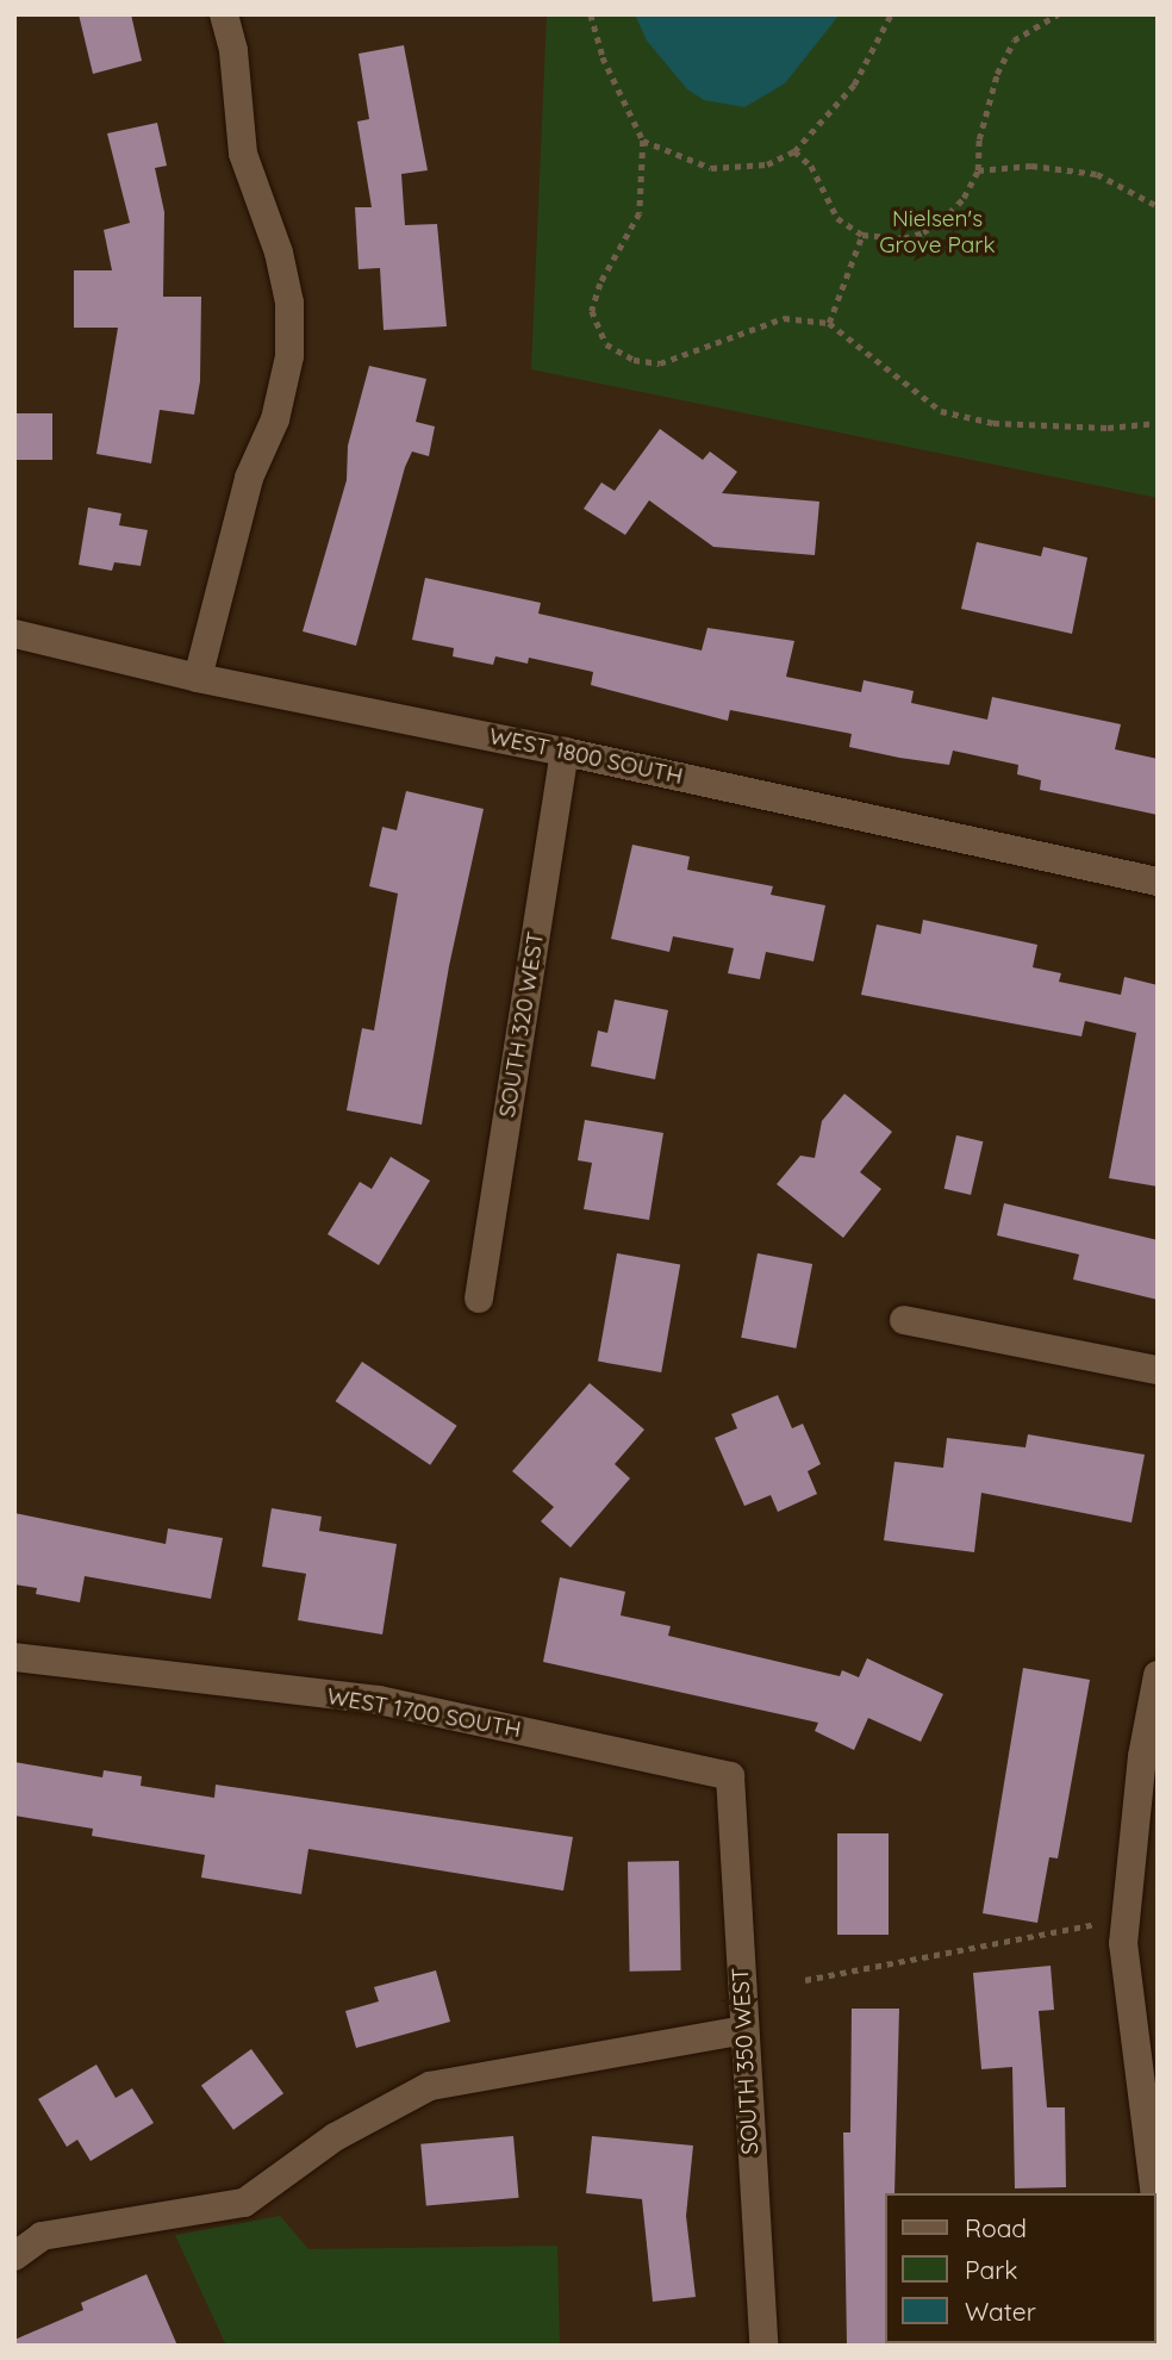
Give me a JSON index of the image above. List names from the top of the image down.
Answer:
{
  "streets": {
    "street": [
      "WEST 1800 SOUTH",
      "SOUTH 320 WEST",
      "WEST 1700 SOUTH",
      "SOUTH 350 WEST"
    ]
  },
  "crossings": [
    ["WEST 1800 SOUTH", "SOUTH 320 WEST"],
    ["WEST 1700 SOUTH", "SOUTH 350 WEST"]
  ],
  "parks": ["Nielsen's Grove Park"],
  "legend": ["Road", "Park", "Water"]
}
